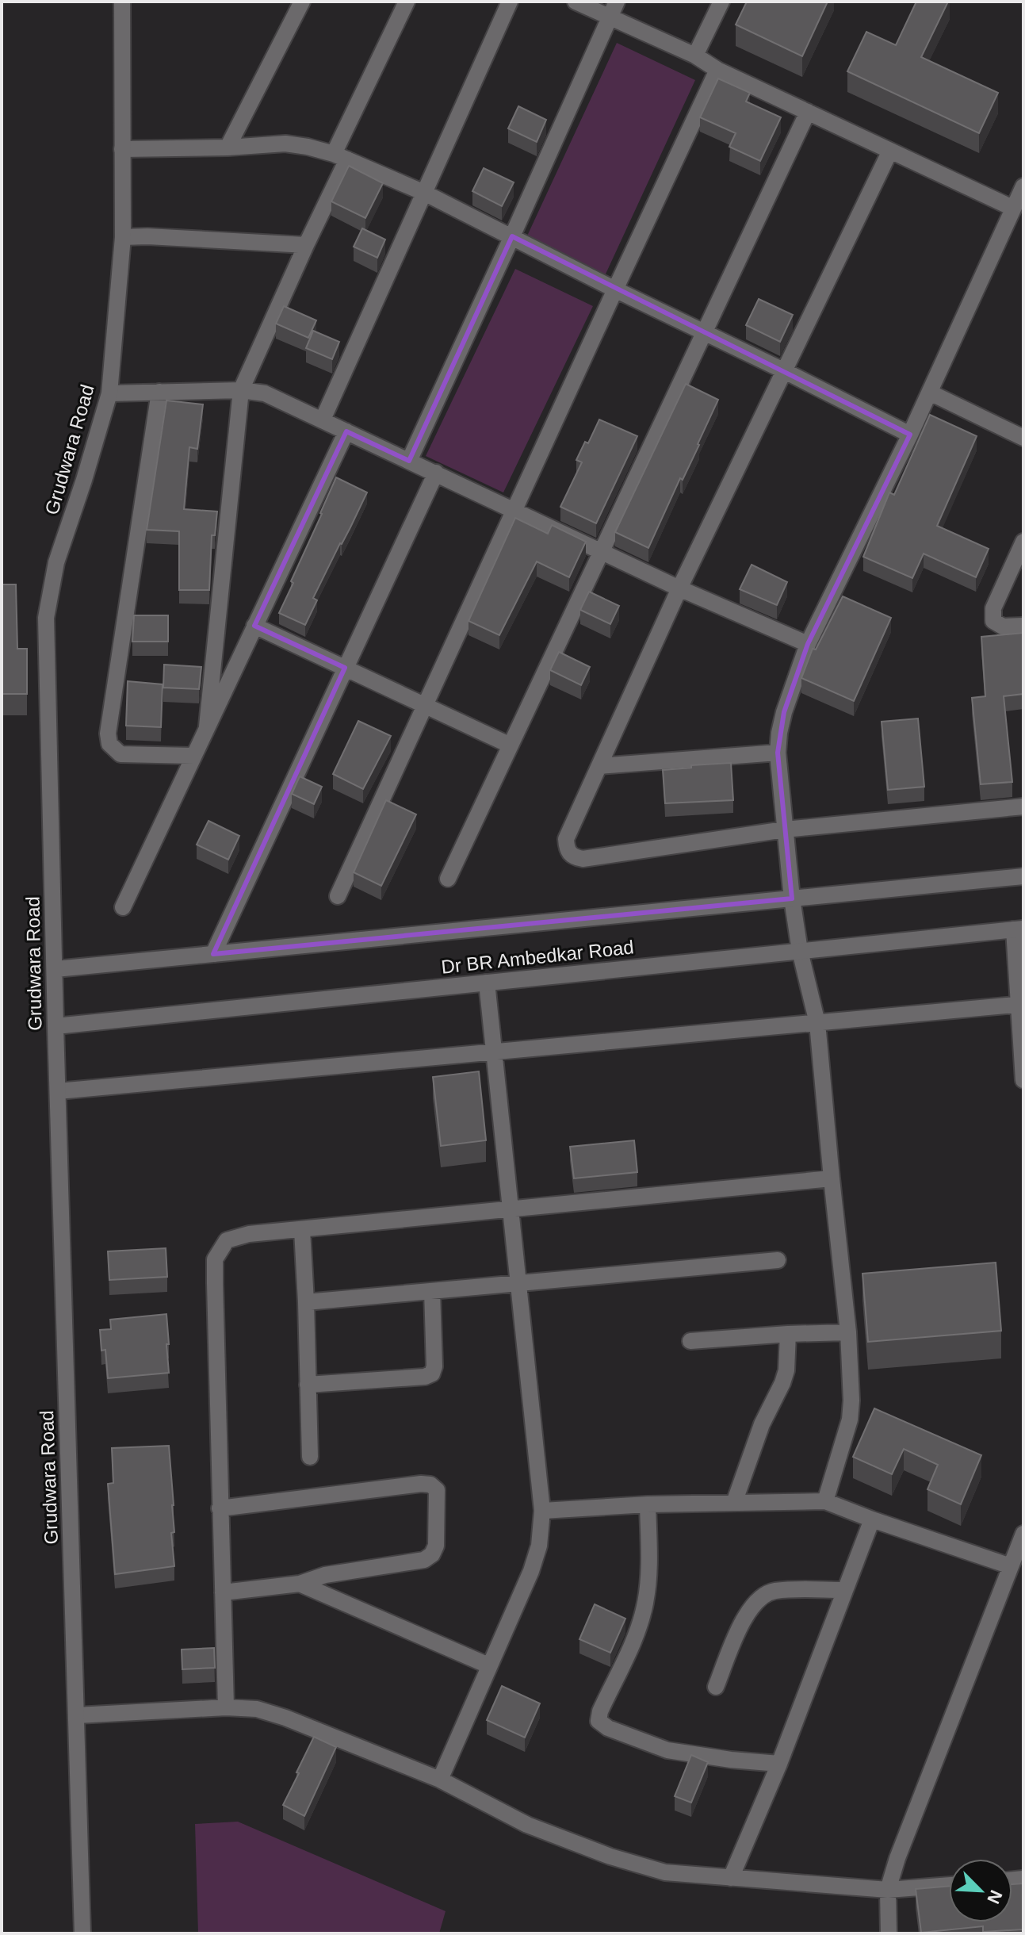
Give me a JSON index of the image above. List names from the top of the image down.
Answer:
{
  "streets": {
    "street": ["Grudwara Road", "Dr BR Ambedkar Road"]
  },
  "crossings": [
    ["Grudwara Road", "Dr BR Ambedkar Road"]
  ],
  "north": "bottom right"
}
